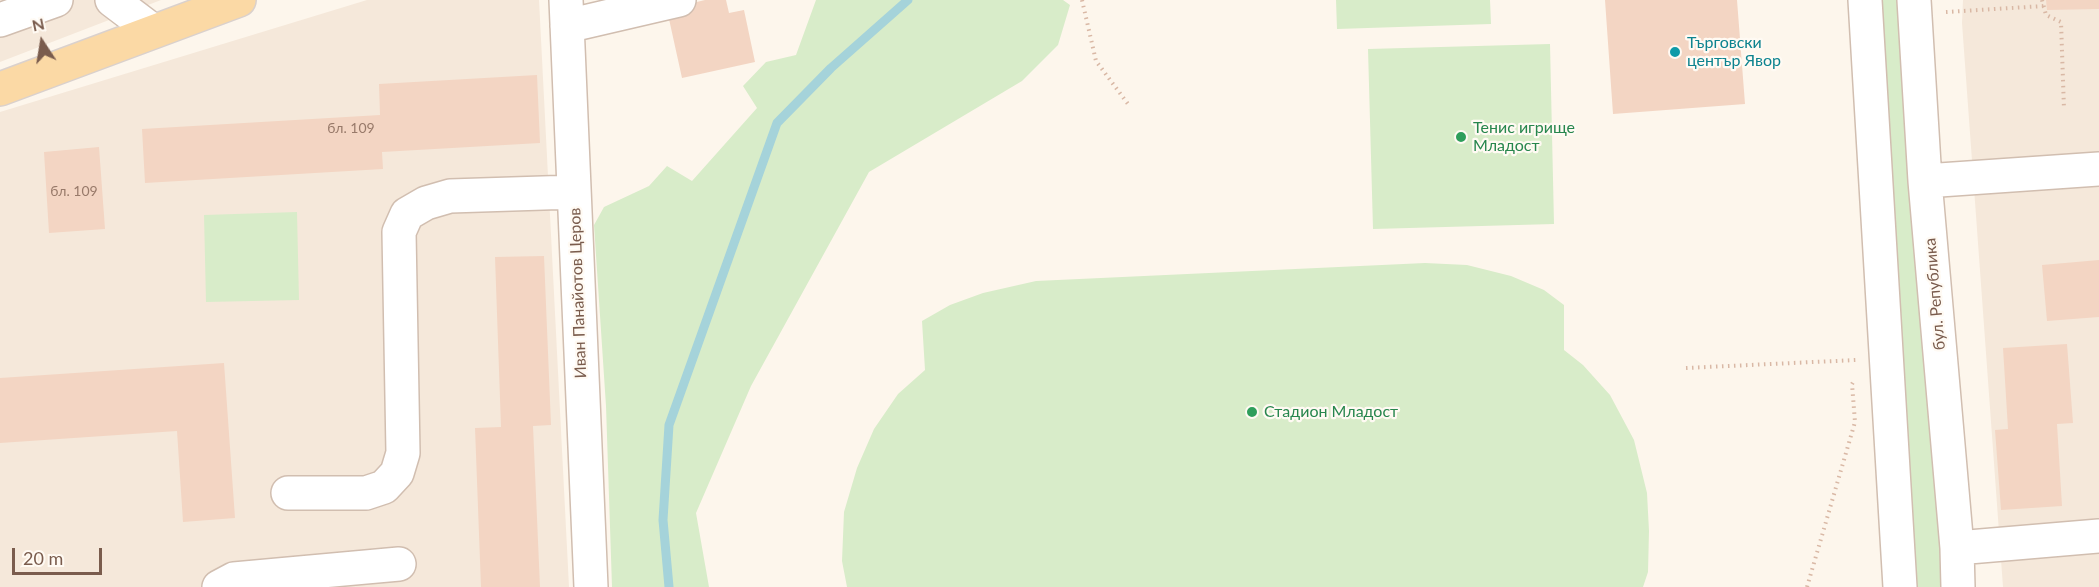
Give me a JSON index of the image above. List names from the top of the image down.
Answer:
{
  "streets": {
    "street": ["Иван Панайотов Церов", "бул. Република"]
  },
  "places": ["Търговски център Явор", "Тенис игрище Младост", "Стадион Младост"],
  "house_numbers": ["бл. 109", "бл. 109"],
  "scale_bar": "20 m",
  "north": "top"
}
